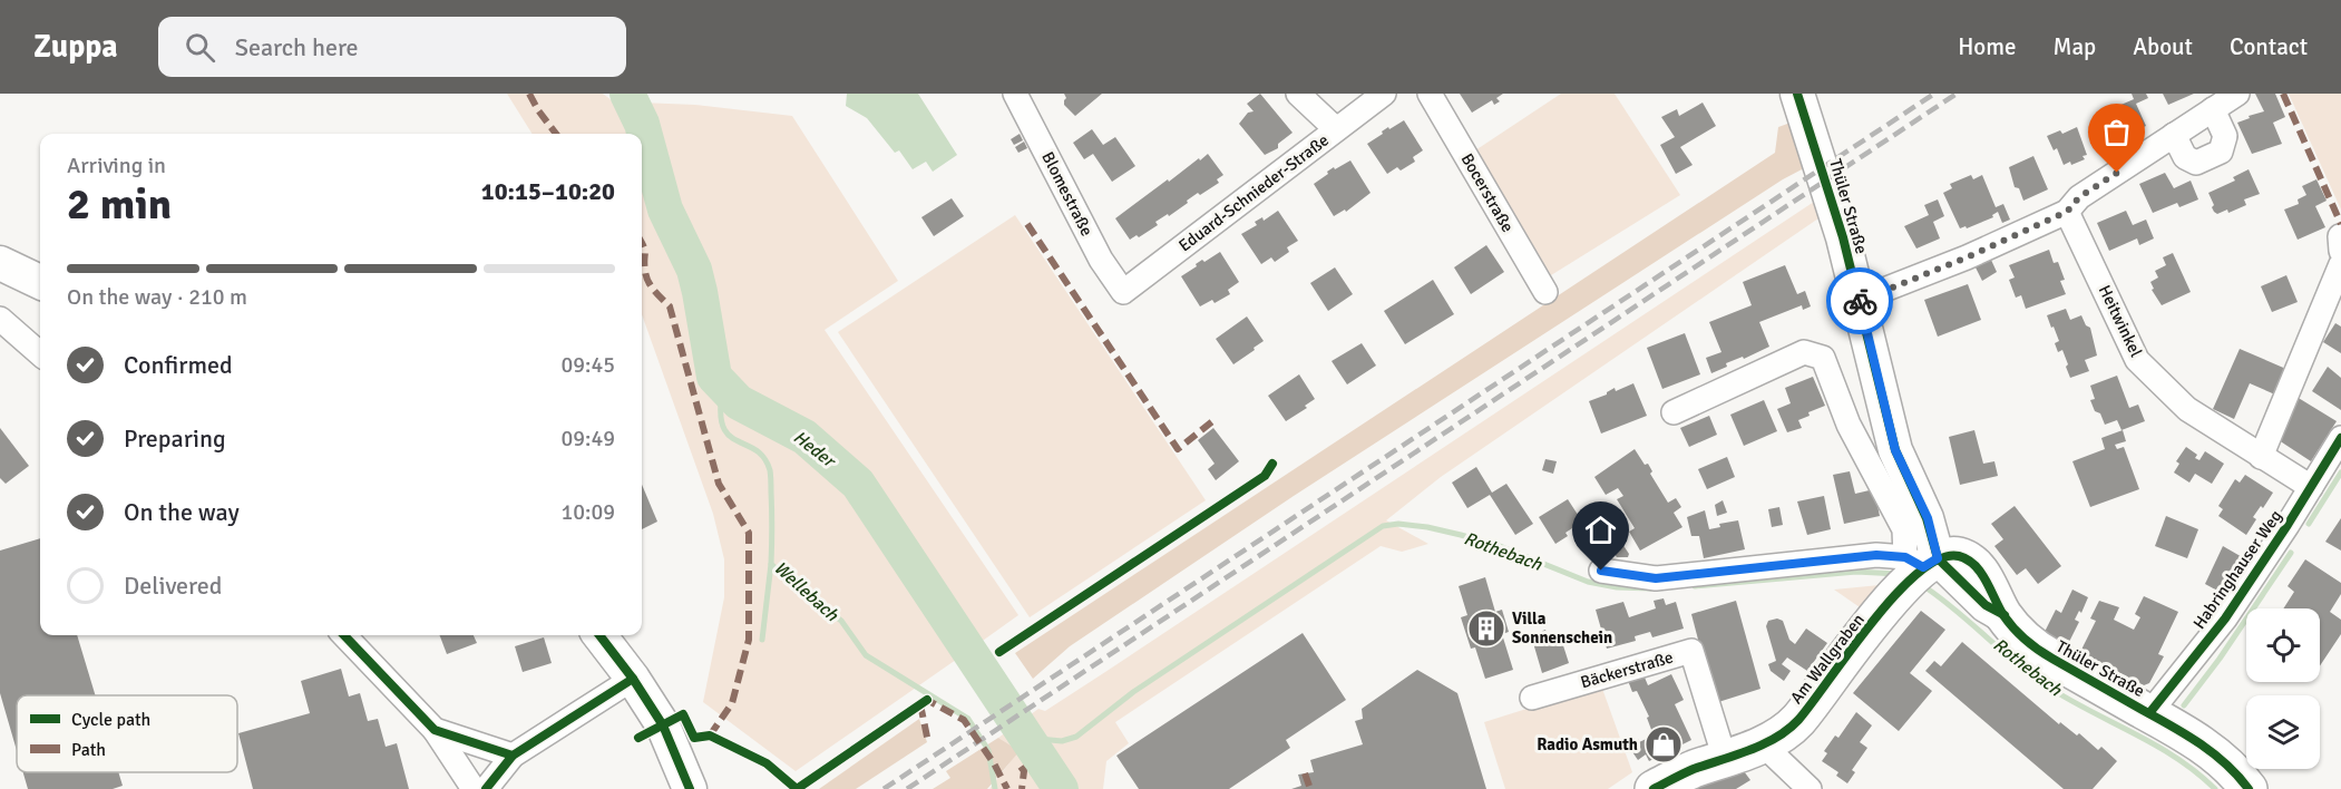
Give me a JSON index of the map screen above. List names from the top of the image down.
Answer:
{
  "streets": {
    "main road": ["Thüler Straße", "Am Wallgraben"],
    "street": [
      "Eduard-Schnieder-Straße",
      "Bocerstraße",
      "Blomestraße",
      "Heitwinkel",
      "Habringhauser Weg",
      "Bäckerstraße"
    ]
  },
  "crossings": [
    ["Eduard-Schnieder-Straße", "Blomestraße"],
    ["Thüler Straße", "Habringhauser Weg"],
    ["Thüler Straße", "Am Wallgraben"],
    ["Heitwinkel", "Habringhauser Weg"],
    ["Am Wallgraben", "Bäckerstraße"]
  ],
  "water": ["Heder", "Rothebach", "Wellebach"],
  "places": {
    "building": ["Villa Sonnenschein"],
    "shop": ["Radio Asmuth"]
  },
  "legend": ["Cycle path", "Path"],
  "page": {
    "header": "Zuppa",
    "search": "Search here",
    "nav": [
      "Home",
      "Map",
      "About",
      "Contact"
    ],
    "heading": ["2 min", "Arriving in", "10:15–10:20"],
    "bar": "On the way · 210 m",
    "list": [
      ["Confirmed", "09:45"],
      ["Preparing", "09:49"],
      ["On the way", "10:09"],
      "Delivered"
    ]
  }
}
